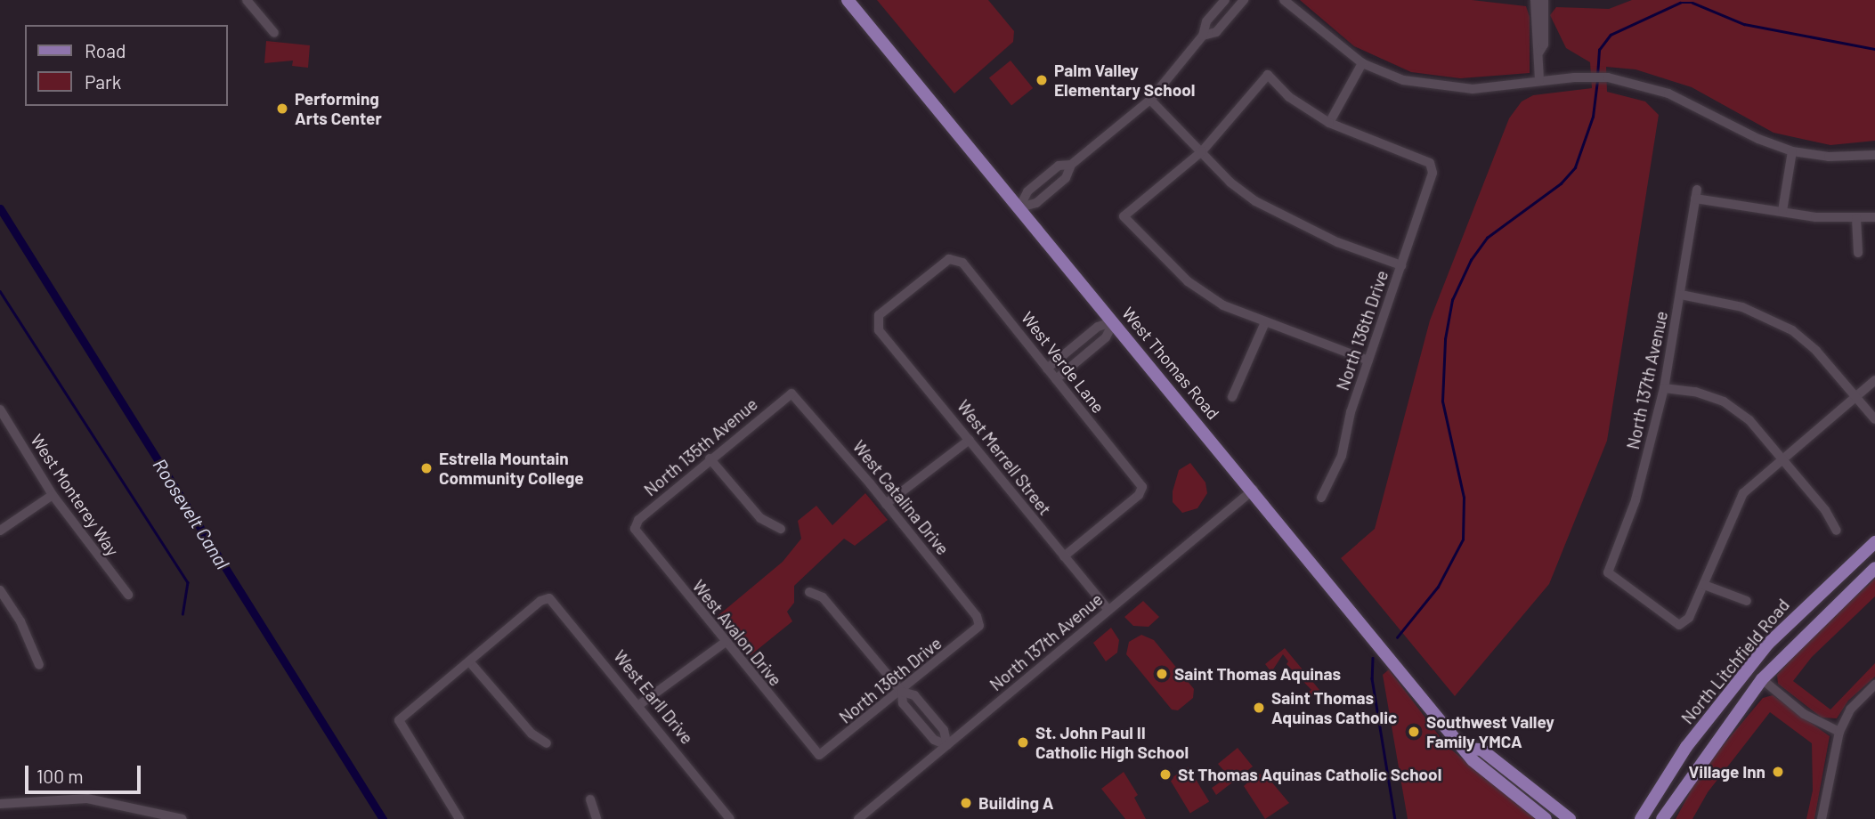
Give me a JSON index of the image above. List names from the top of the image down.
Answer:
{
  "streets": {
    "main road": ["West Thomas Road", "North Litchfield Road"],
    "street": [
      "North 136th Drive",
      "West Verde Lane",
      "North 137th Avenue",
      "North 135th Avenue",
      "West Merrell Street",
      "West Monterey Way",
      "West Catalina Drive",
      "West Avalon Drive",
      "West Earll Drive"
    ]
  },
  "crossings": [
    ["North 136th Drive", "West Catalina Drive"],
    ["North 136th Drive", "West Avalon Drive"],
    ["West Verde Lane", "West Merrell Street"],
    ["West Thomas Road", "North 137th Avenue"],
    ["North 137th Avenue", "West Merrell Street"],
    ["North 135th Avenue", "West Catalina Drive"],
    ["North 135th Avenue", "West Avalon Drive"]
  ],
  "water": ["Roosevelt Canal"],
  "places": [
    "Palm Valley Elementary School",
    "Performing Arts Center",
    "Estrella Mountain Community College",
    "Saint Thomas Aquinas",
    "Saint Thomas Aquinas Catholic",
    "Southwest Valley Family YMCA",
    "St. John Paul II Catholic High School",
    "Village Inn",
    "St Thomas Aquinas Catholic School",
    "Building A"
  ],
  "legend": ["Road", "Park"],
  "scale_bar": "100 m"
}
